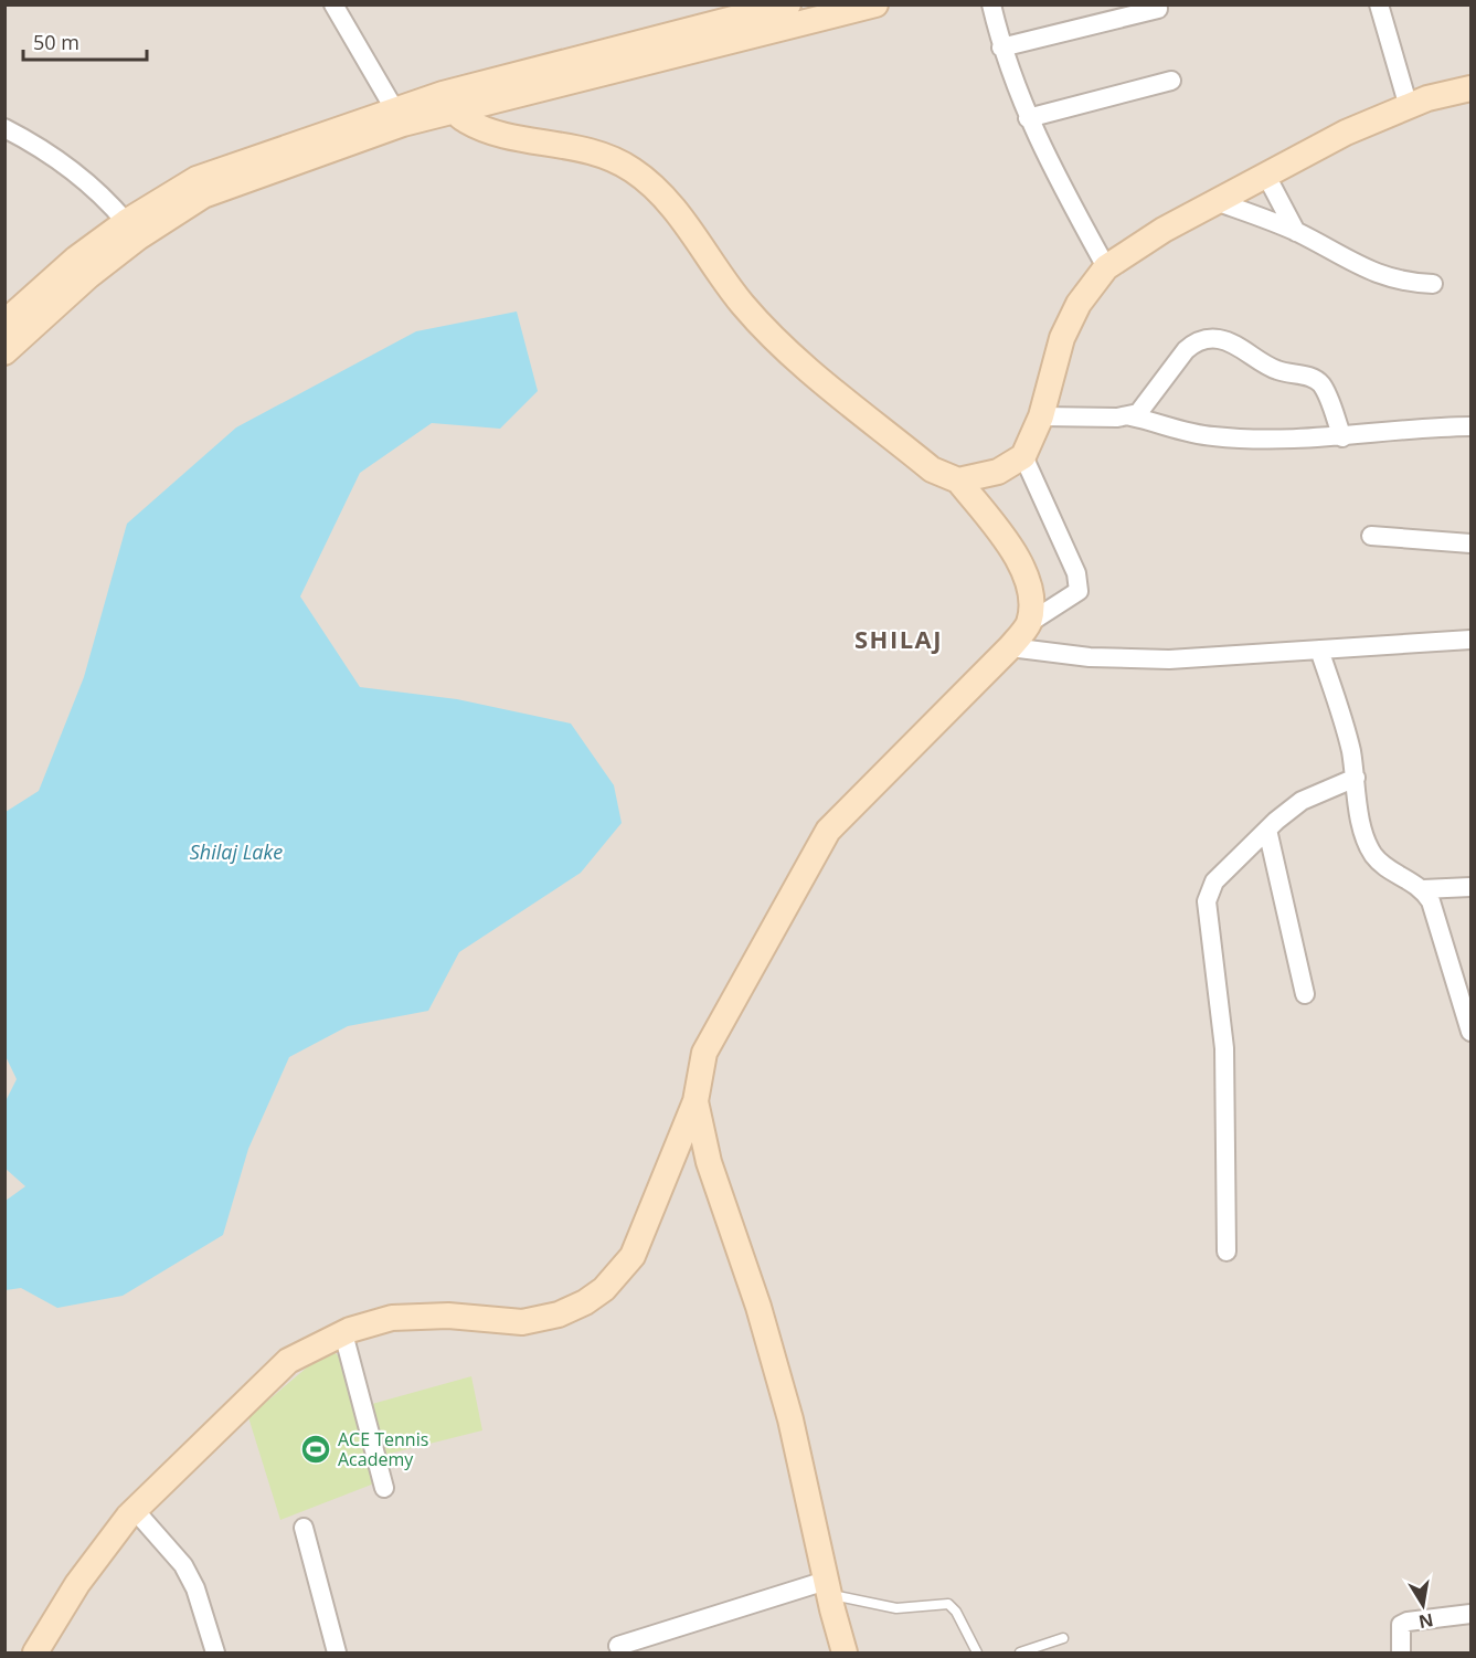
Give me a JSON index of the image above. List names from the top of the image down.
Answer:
{
  "districts": ["SHILAJ"],
  "water": ["Shilaj Lake"],
  "places": {
    "sports": ["ACE Tennis Academy"]
  },
  "scale_bar": "50 m",
  "north": "bottom"
}
